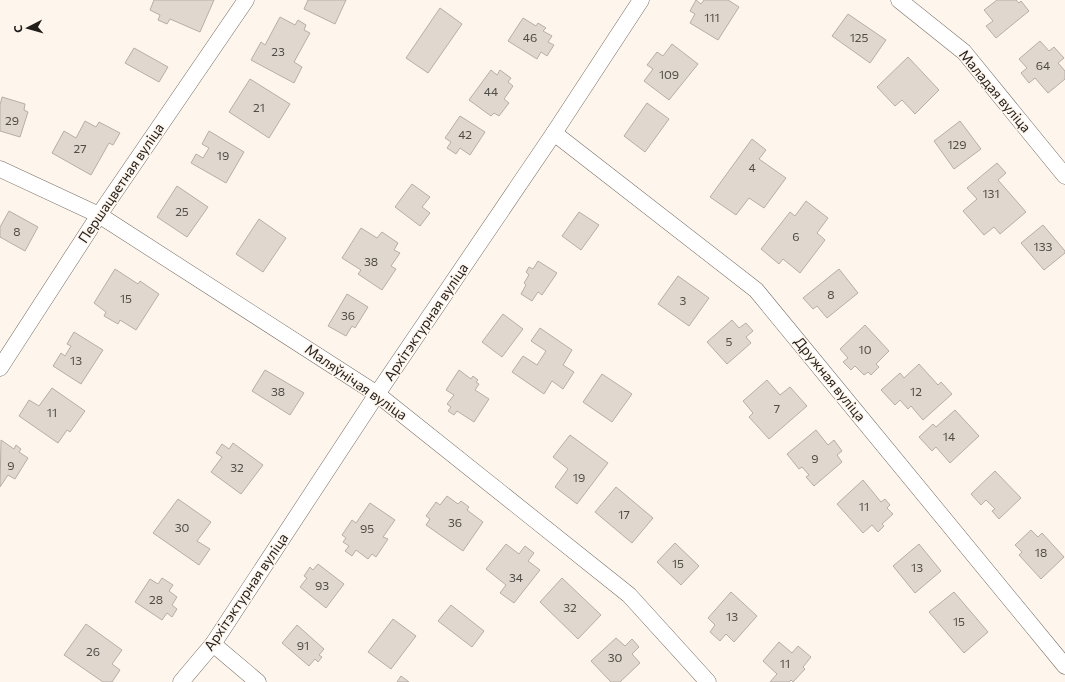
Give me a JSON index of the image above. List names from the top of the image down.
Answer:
{
  "streets": {
    "street": [
      "Маладая вуліца",
      "Першацветная вуліца",
      "Архітэктурная вуліца",
      "Дружная вуліца",
      "Маляўнічая вуліца"
    ]
  },
  "crossings": [
    ["Першацветная вуліца", "Маляўнічая вуліца"],
    ["Архітэктурная вуліца", "Дружная вуліца"],
    ["Архітэктурная вуліца", "Маляўнічая вуліца"]
  ],
  "house_numbers": [
    "111",
    "46",
    "125",
    "23",
    "64",
    "109",
    "44",
    "21",
    "29",
    "42",
    "129",
    "27",
    "19",
    "4",
    "131",
    "25",
    "8",
    "6",
    "133",
    "38",
    "8",
    "15",
    "3",
    "36",
    "5",
    "10",
    "13",
    "38",
    "12",
    "7",
    "11",
    "14",
    "9",
    "9",
    "32",
    "19",
    "11",
    "17",
    "36",
    "30",
    "95",
    "18",
    "15",
    "13",
    "34",
    "93",
    "28",
    "32",
    "13",
    "15",
    "91",
    "26",
    "30",
    "11"
  ],
  "north": "left"
}
